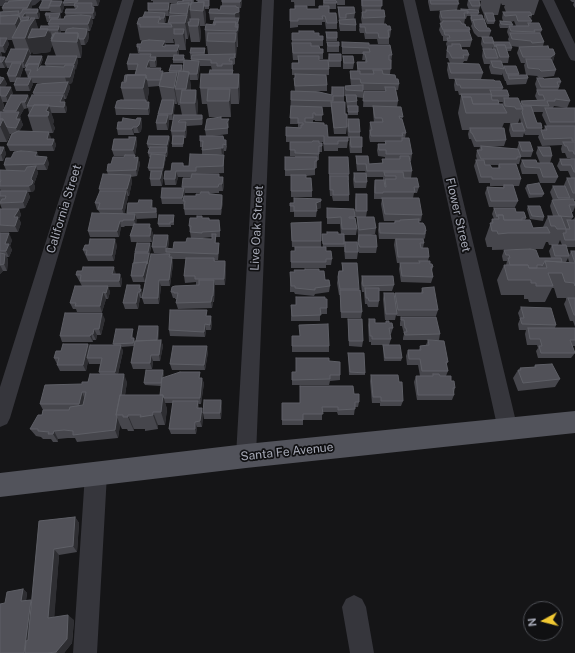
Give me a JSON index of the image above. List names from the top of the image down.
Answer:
{
  "streets": {
    "main road": ["Santa Fe Avenue"],
    "street": ["California Street", "Flower Street", "Live Oak Street"]
  },
  "crossings": [
    ["Flower Street", "Santa Fe Avenue"],
    ["Live Oak Street", "Santa Fe Avenue"]
  ],
  "north": "left"
}
